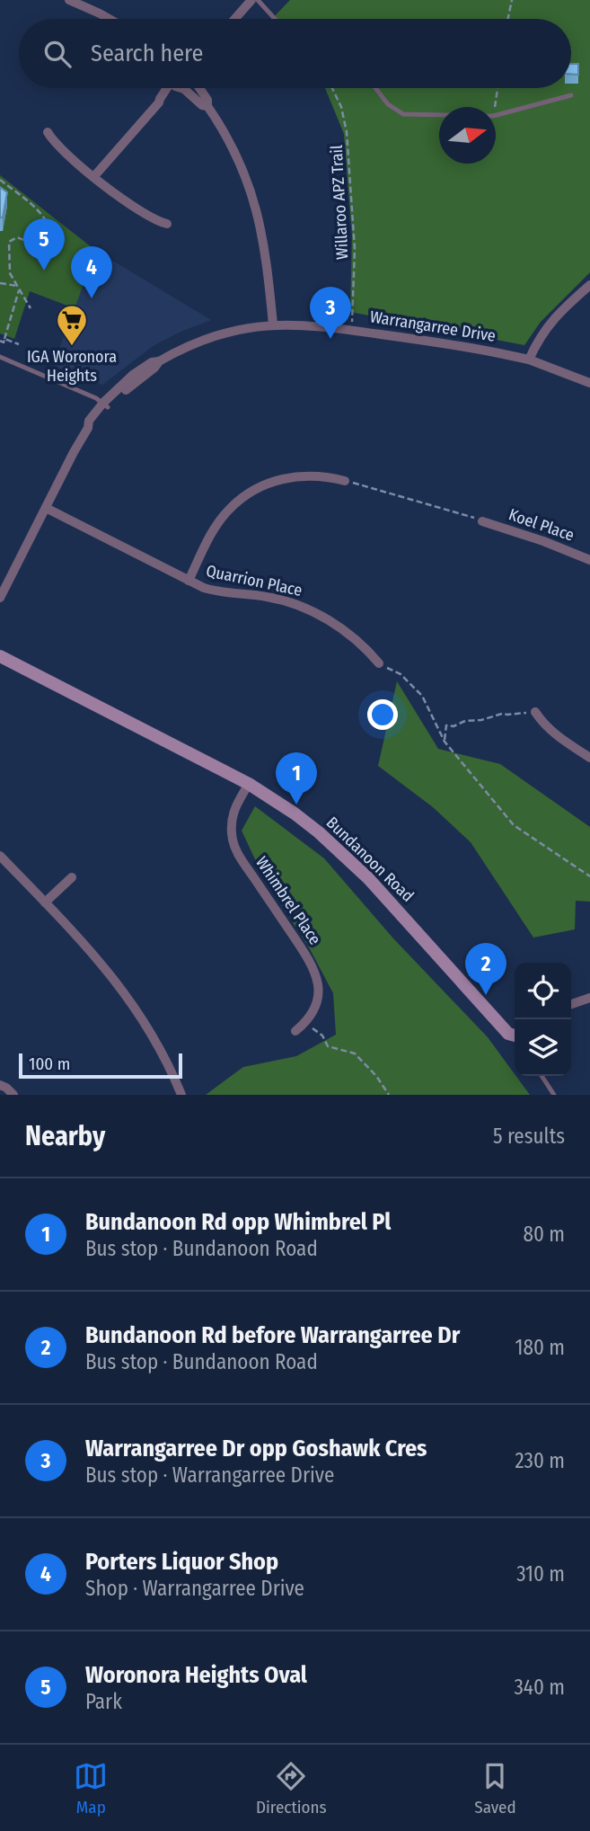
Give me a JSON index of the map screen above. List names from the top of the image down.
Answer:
{
  "streets": {
    "street": [
      "Warrangarree Drive",
      "Koel Place",
      "Quarrion Place",
      "Bundanoon Road",
      "Whimbrel Place"
    ],
    "path": ["Willaroo APZ Trail"]
  },
  "crossings": [
    ["Willaroo APZ Trail", "Warrangarree Drive"],
    ["Warrangarree Drive", "Quarrion Place"],
    ["Bundanoon Road", "Whimbrel Place"]
  ],
  "places": {
    "supermarket": ["IGA Woronora Heights"]
  },
  "scale_bar": "100 m",
  "north": "right",
  "page": {
    "search": "Search here",
    "pins": [
      "5",
      "4",
      "3",
      "1",
      "2"
    ],
    "scale": "100 m",
    "heading": ["Nearby", "5 results"],
    "list": [
      {
        "mark": "1",
        "name": "Bundanoon Rd opp Whimbrel Pl",
        "note": "Bus stop · Bundanoon Road",
        "value": "80 m"
      },
      {
        "mark": "2",
        "name": "Bundanoon Rd before Warrangarree Dr",
        "note": "Bus stop · Bundanoon Road",
        "value": "180 m"
      },
      {
        "mark": "3",
        "name": "Warrangarree Dr opp Goshawk Cres",
        "note": "Bus stop · Warrangarree Drive",
        "value": "230 m"
      },
      {
        "mark": "4",
        "name": "Porters Liquor Shop",
        "note": "Shop · Warrangarree Drive",
        "value": "310 m"
      },
      {
        "mark": "5",
        "name": "Woronora Heights Oval",
        "note": "Park",
        "value": "340 m"
      }
    ],
    "nav": ["Map", "Directions", "Saved"]
  }
}
